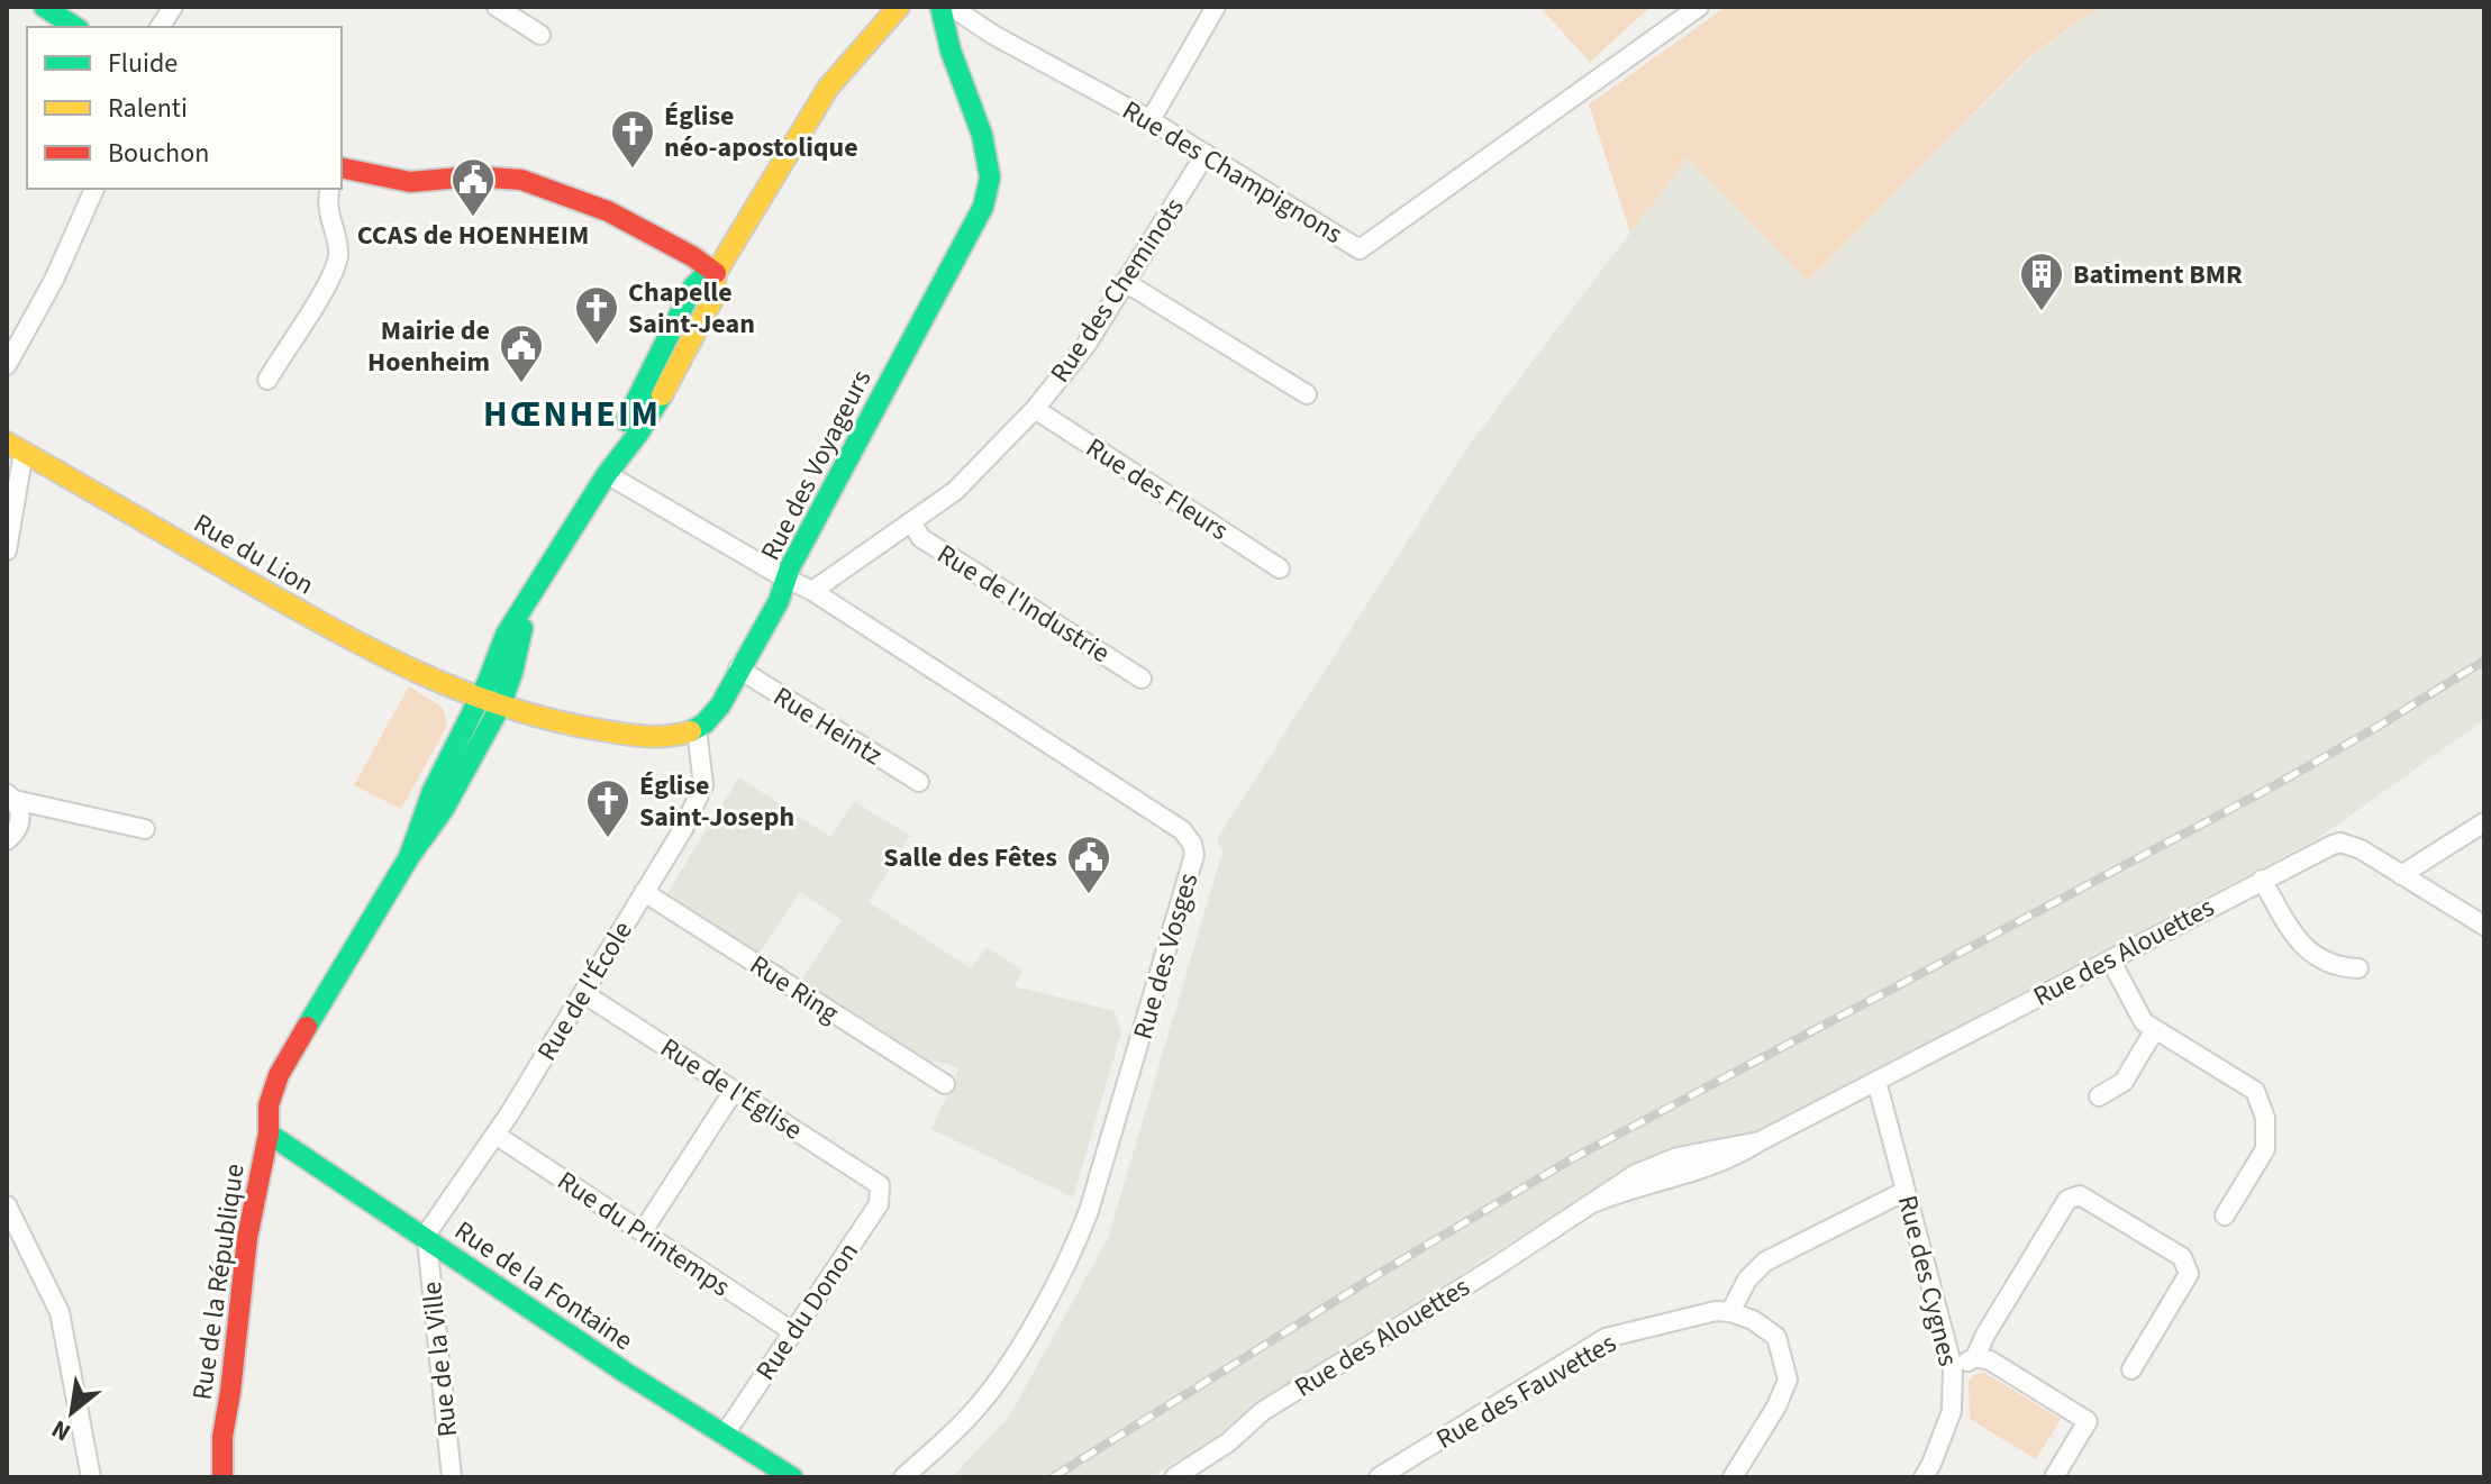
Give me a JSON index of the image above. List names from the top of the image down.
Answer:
{
  "streets": {
    "street": [
      "Rue des Champignons",
      "Rue des Cheminots",
      "Rue des Voyageurs",
      "Rue des Fleurs",
      "Rue du Lion",
      "Rue de l'Industrie",
      "Rue Heintz",
      "Rue des Alouettes",
      "Rue des Vosges",
      "Rue Ring",
      "Rue de l'École",
      "Rue de l'Église",
      "Rue du Printemps",
      "Rue des Cygnes",
      "Rue de la République",
      "Rue de la Fontaine",
      "Rue du Donon",
      "Rue de la Ville",
      "Rue des Fauvettes"
    ]
  },
  "crossings": [
    ["Rue des Champignons", "Rue des Cheminots"],
    ["Rue des Cheminots", "Rue des Fleurs"],
    ["Rue des Cheminots", "Rue de l'Industrie"],
    ["Rue des Cheminots", "Rue des Vosges"],
    ["Rue des Voyageurs", "Rue Heintz"],
    ["Rue des Voyageurs", "Rue des Vosges"],
    ["Rue des Voyageurs", "Rue de l'École"],
    ["Rue du Lion", "Rue de la République"],
    ["Rue des Alouettes", "Rue des Cygnes"],
    ["Rue des Vosges", "Rue de la République"],
    ["Rue Ring", "Rue de l'École"],
    ["Rue de l'École", "Rue de l'Église"],
    ["Rue de l'École", "Rue du Printemps"],
    ["Rue de l'École", "Rue de la Fontaine"],
    ["Rue de l'École", "Rue de la Ville"],
    ["Rue de l'Église", "Rue du Donon"],
    ["Rue du Printemps", "Rue du Donon"],
    ["Rue de la République", "Rue de la Fontaine"],
    ["Rue de la Fontaine", "Rue du Donon"],
    ["Rue de la Fontaine", "Rue de la Ville"]
  ],
  "districts": ["HŒNHEIM"],
  "places": {
    "church": ["Église néo-apostolique", "Chapelle Saint-Jean", "Église Saint-Joseph"],
    "public building": ["CCAS de HOENHEIM", "Mairie de Hoenheim", "Salle des Fêtes"],
    "building": ["Batiment BMR"]
  },
  "legend": ["Fluide", "Ralenti", "Bouchon"],
  "north": "bottom left"
}
